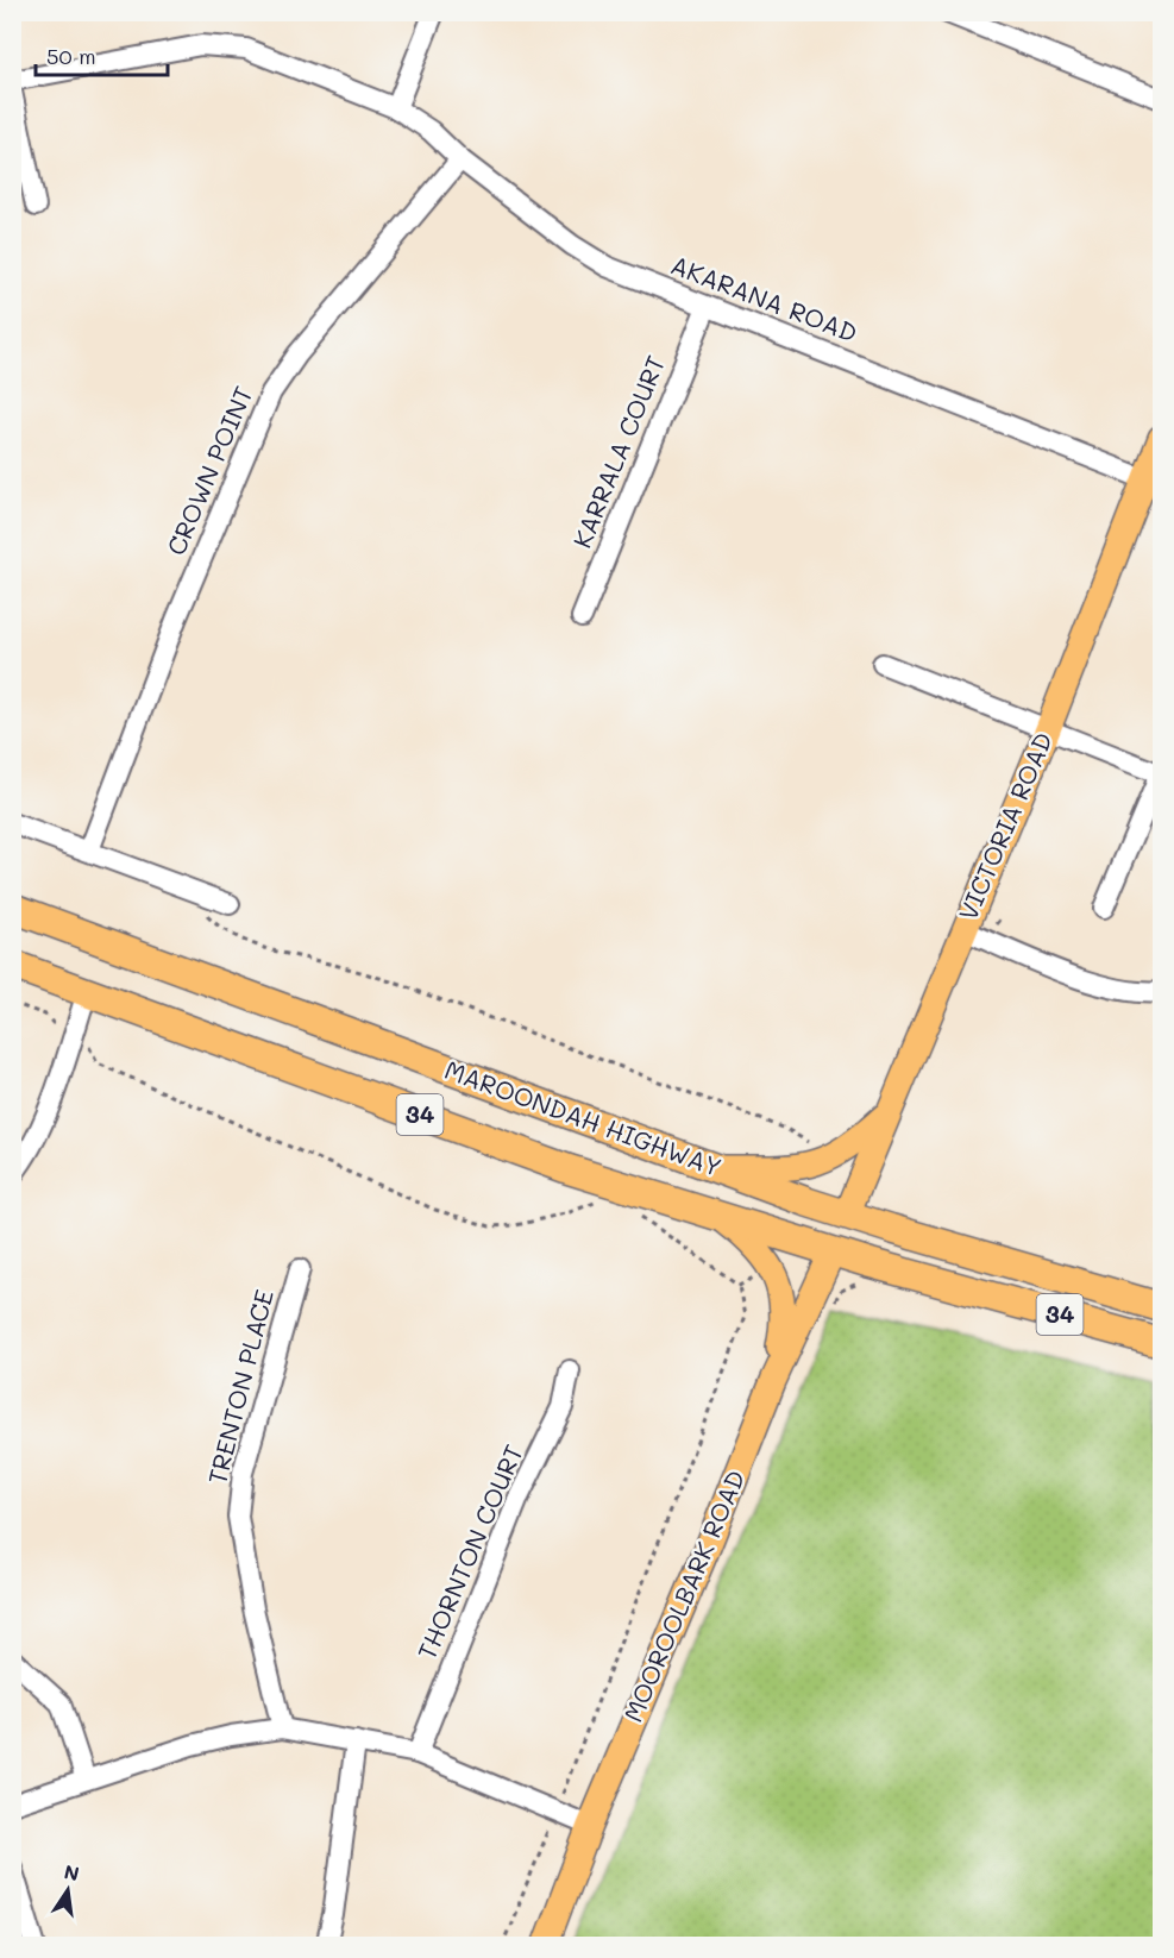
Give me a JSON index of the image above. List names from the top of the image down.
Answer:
{
  "streets": {
    "highway": ["34", "MAROONDAH HIGHWAY"],
    "main road": ["VICTORIA ROAD", "MOOROOLBARK ROAD"],
    "street": [
      "AKARANA ROAD",
      "KARRALA COURT",
      "CROWN POINT",
      "TRENTON PLACE",
      "THORNTON COURT"
    ]
  },
  "crossings": [
    ["AKARANA ROAD", "KARRALA COURT"],
    ["AKARANA ROAD", "CROWN POINT"],
    ["AKARANA ROAD", "VICTORIA ROAD"],
    ["VICTORIA ROAD", "MAROONDAH HIGHWAY"],
    ["MAROONDAH HIGHWAY", "MOOROOLBARK ROAD"]
  ],
  "scale_bar": "50 m",
  "north": "top"
}
